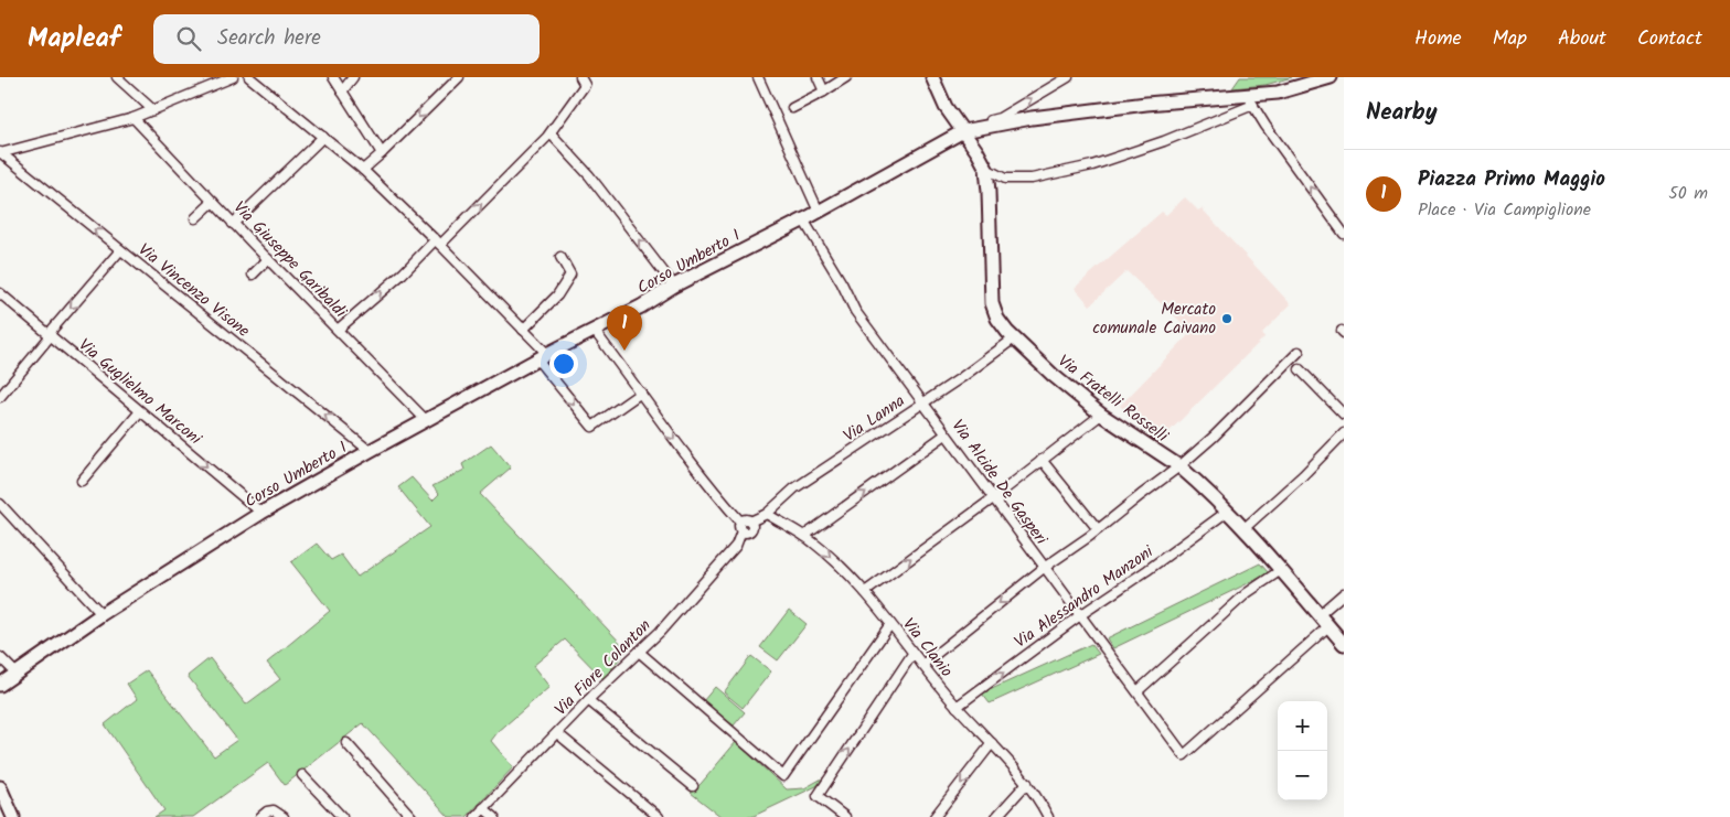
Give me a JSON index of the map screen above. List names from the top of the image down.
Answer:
{
  "streets": {
    "main road": ["Corso Umberto I", "Via Fratelli Rosselli"],
    "street": [
      "Via Giuseppe Garibaldi",
      "Via Vincenzo Visone",
      "Via Guglielmo Marconi",
      "Via Lanna",
      "Via Alcide De Gasperi",
      "Via Alessandro Manzoni",
      "Via Clanio",
      "Via Fiore Colanton"
    ]
  },
  "crossings": [
    ["Via Giuseppe Garibaldi", "Corso Umberto I"],
    ["Corso Umberto I", "Via Vincenzo Visone"],
    ["Corso Umberto I", "Via Guglielmo Marconi"],
    ["Corso Umberto I", "Via Fratelli Rosselli"],
    ["Corso Umberto I", "Via Alcide De Gasperi"],
    ["Via Fratelli Rosselli", "Via Lanna"],
    ["Via Fratelli Rosselli", "Via Alcide De Gasperi"],
    ["Via Fratelli Rosselli", "Via Alessandro Manzoni"],
    ["Via Lanna", "Via Alcide De Gasperi"],
    ["Via Lanna", "Via Clanio"],
    ["Via Lanna", "Via Fiore Colanton"],
    ["Via Alcide De Gasperi", "Via Alessandro Manzoni"],
    ["Via Alessandro Manzoni", "Via Clanio"]
  ],
  "one_way": ["Via Vincenzo Visone", "Via Guglielmo Marconi"],
  "places": ["Mercato comunale Caivano"],
  "page": {
    "header": "Mapleaf",
    "search": "Search here",
    "nav": [
      "Home",
      "Map",
      "About",
      "Contact"
    ],
    "heading": "Nearby",
    "list": [
      {
        "mark": "1",
        "name": "Piazza Primo Maggio",
        "note": "Place · Via Campiglione",
        "value": "50 m"
      }
    ],
    "pins": "1",
    "map_buttons": ["+", "−"]
  }
}
